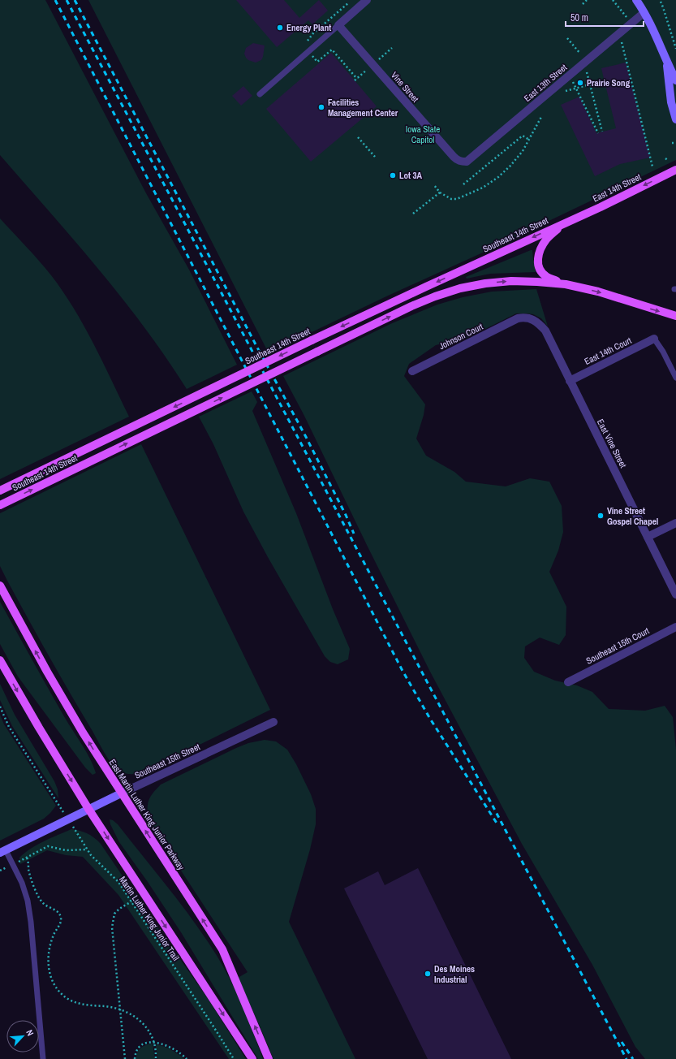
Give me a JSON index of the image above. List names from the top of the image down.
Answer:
{
  "streets": {
    "main road": ["East 14th Street", "Southeast 14th Street", "East Martin Luther King Junior Parkway"],
    "street": [
      "East 13th Street",
      "Vine Street",
      "Johnson Court",
      "East 14th Court",
      "East Vine Street",
      "Southeast 15th Court",
      "Southeast 15th Street"
    ],
    "path": ["Martin Luther King Junior Trail"]
  },
  "crossings": [
    ["East 13th Street", "Vine Street"],
    ["East 14th Street", "Southeast 14th Street"],
    ["Johnson Court", "East Vine Street"],
    ["East 14th Court", "East Vine Street"],
    ["Southeast 15th Street", "East Martin Luther King Junior Parkway"],
    ["Southeast 15th Street", "Martin Luther King Junior Trail"]
  ],
  "one_way": ["East 14th Street"],
  "parks": ["Iowa State Capitol"],
  "places": [
    "Energy Plant",
    "Prairie Song",
    "Facilities Management Center",
    "Lot 3A",
    "Vine Street Gospel Chapel",
    "Des Moines Industrial"
  ],
  "scale_bar": "50 m",
  "north": "top right"
}
